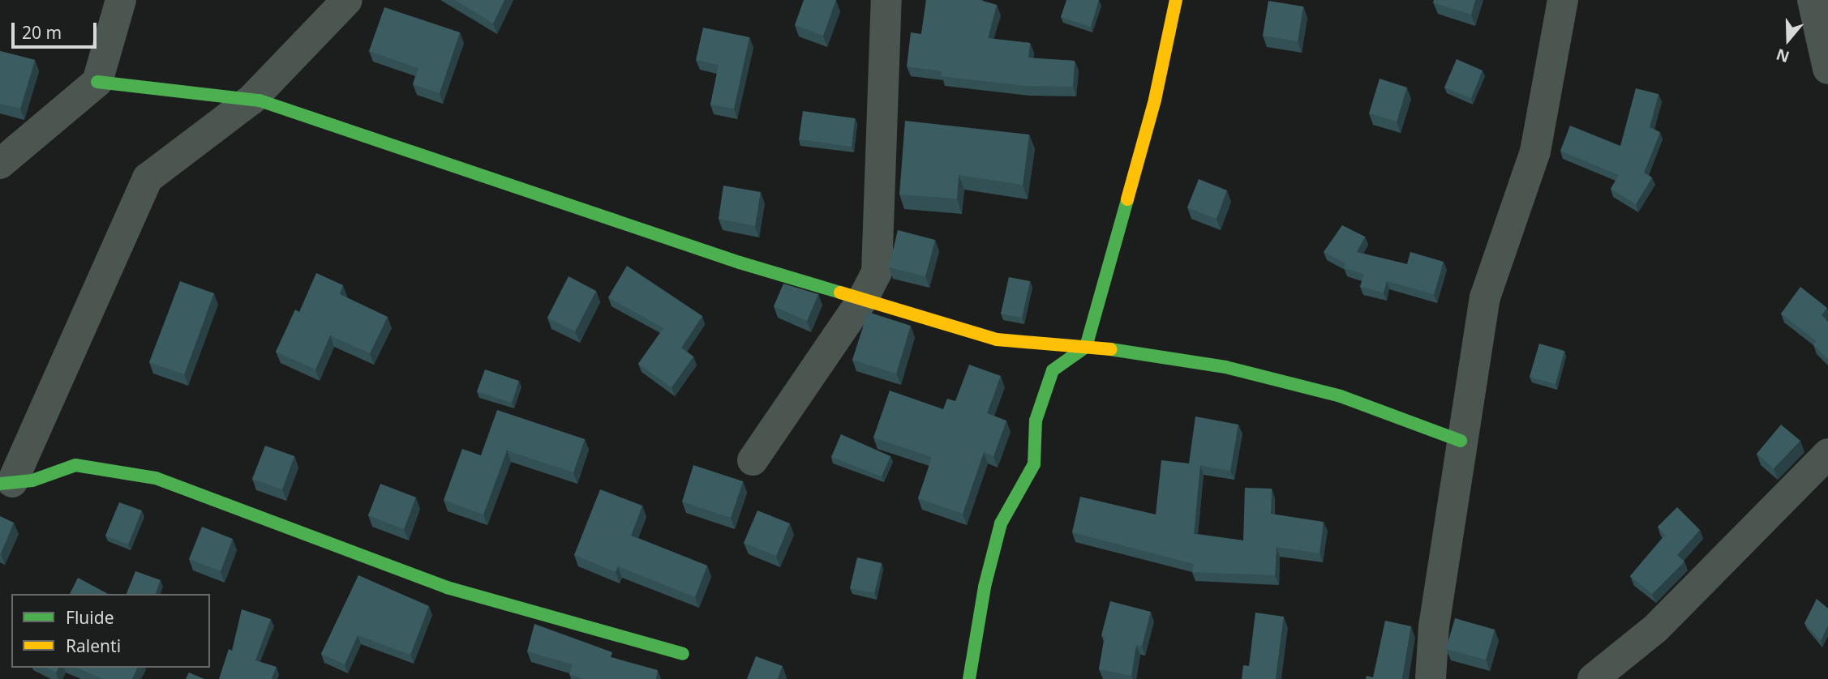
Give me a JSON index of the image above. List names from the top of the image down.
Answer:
{
  "legend": ["Fluide", "Ralenti"],
  "scale_bar": "20 m",
  "north": "bottom"
}
